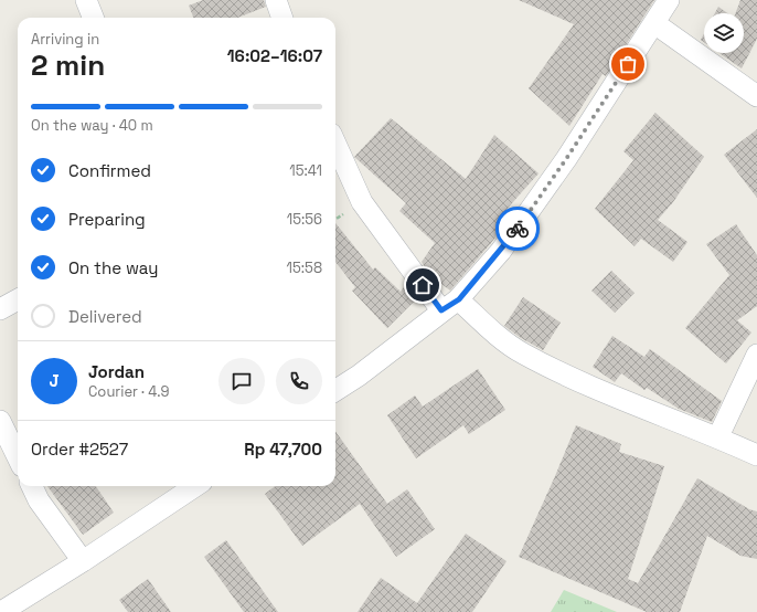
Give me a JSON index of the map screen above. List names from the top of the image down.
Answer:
{
  "page": {
    "heading": ["2 min", "Arriving in", "16:02–16:07"],
    "panel": [
      "Jordan",
      "Courier · 4.9",
      "Order #2527",
      "Rp 47,700"
    ],
    "bar": "On the way · 40 m",
    "list": [
      ["Confirmed", "15:41"],
      ["Preparing", "15:56"],
      ["On the way", "15:58"],
      "Delivered"
    ],
    "round": "J"
  }
}
